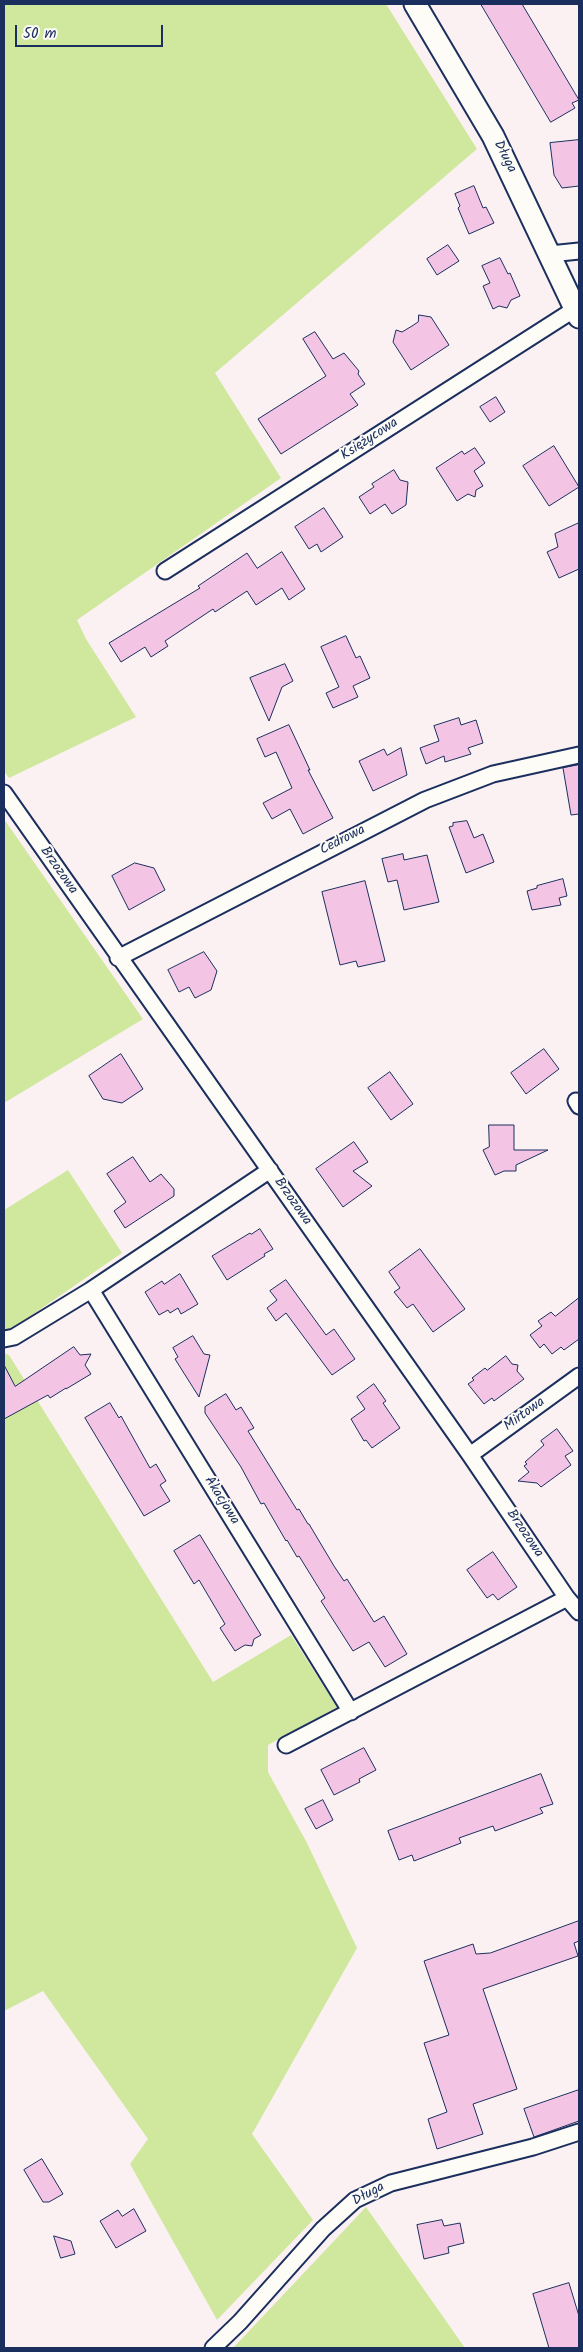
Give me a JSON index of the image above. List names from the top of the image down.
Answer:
{
  "streets": {
    "street": [
      "Długa",
      "Księżycowa",
      "Cedrowa",
      "Brzozowa",
      "Mirtowa",
      "Akacjowa"
    ]
  },
  "crossings": [
    ["Długa", "Księżycowa"],
    ["Cedrowa", "Brzozowa"],
    ["Brzozowa", "Mirtowa"]
  ],
  "scale_bar": "50 m"
}
